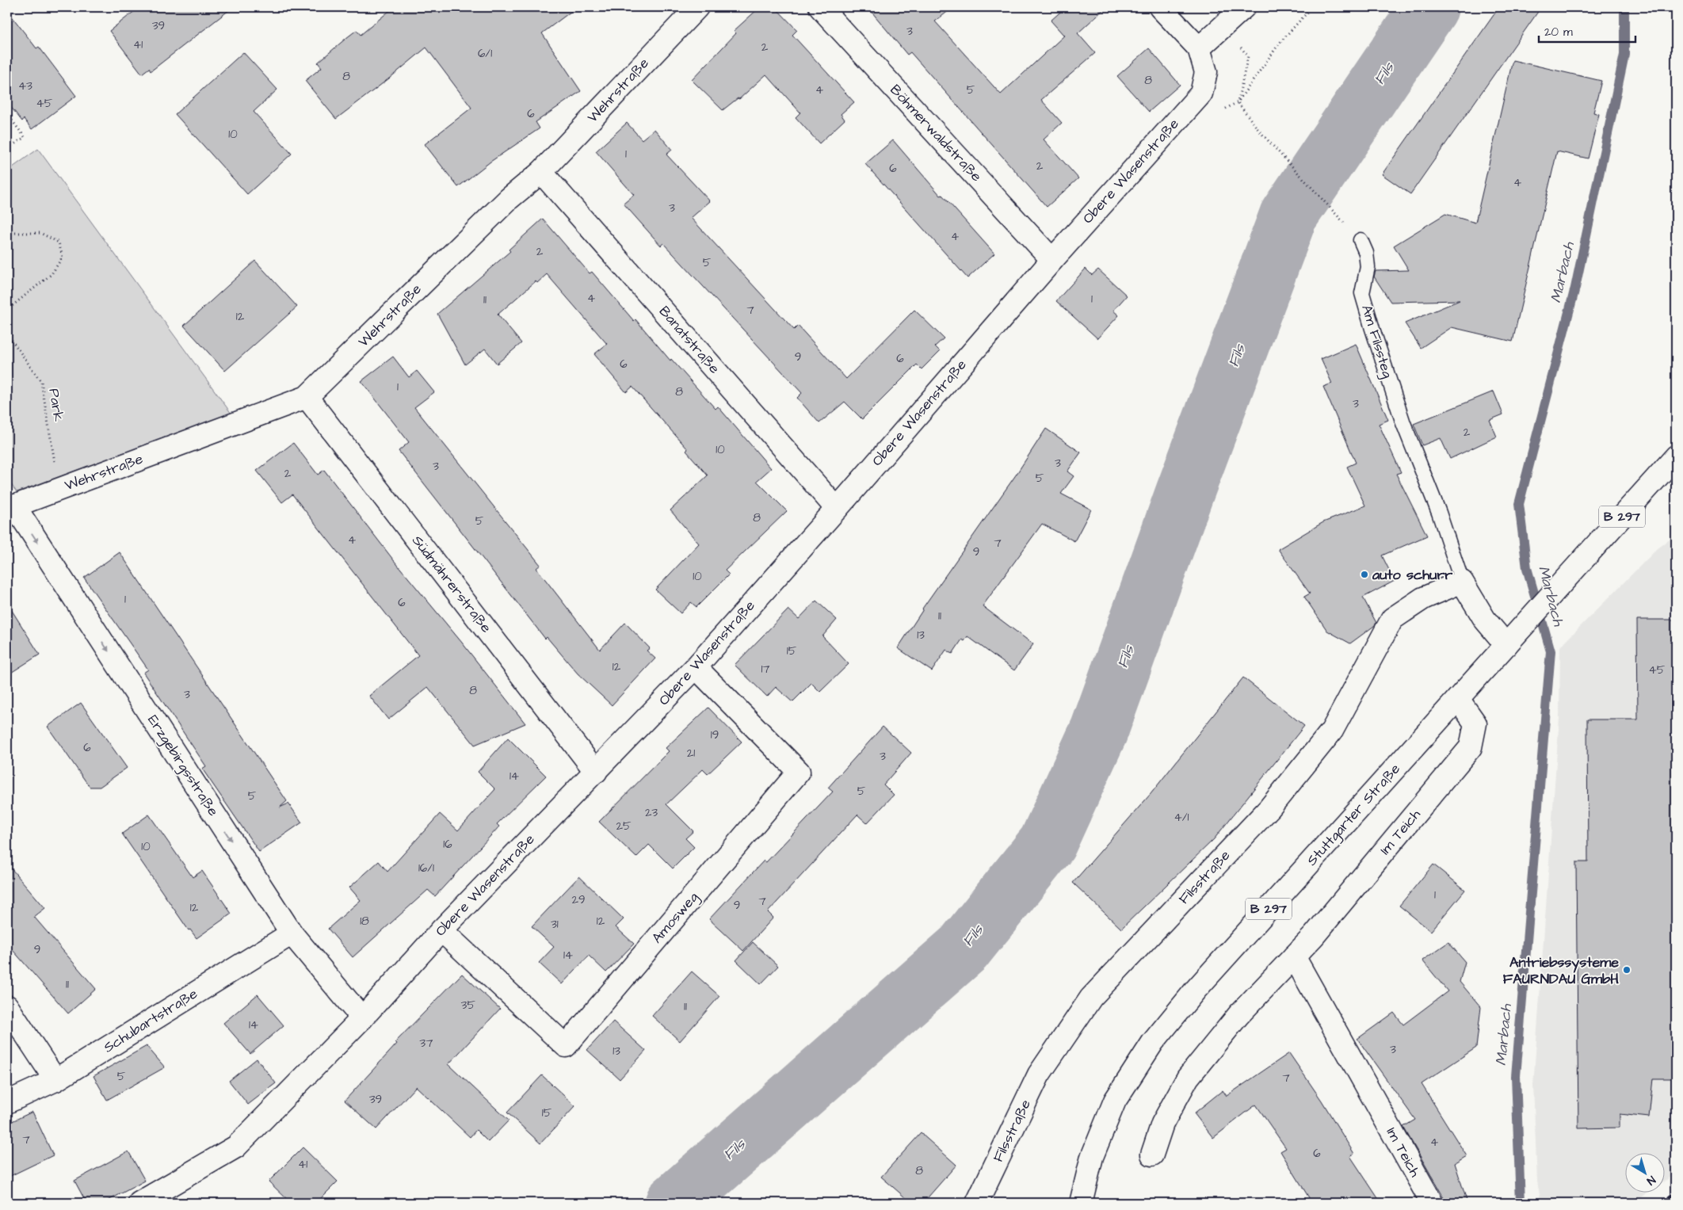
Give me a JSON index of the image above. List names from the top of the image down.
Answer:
{
  "streets": {
    "street": [
      "Wehrstraße",
      "Böhmerwaldstraße",
      "Obere Wasenstraße",
      "Banatstraße",
      "B 297",
      "Südmährerstraße",
      "Erzgebirgsstraße",
      "Stuttgarter Straße",
      "Im Teich",
      "Filsstraße",
      "Amosweg",
      "Schubartstraße"
    ],
    "lane": ["Am Filssteg"],
    "path": ["Park"]
  },
  "crossings": [
    ["Wehrstraße", "Banatstraße"],
    ["Wehrstraße", "Park"],
    ["Wehrstraße", "Südmährerstraße"],
    ["Wehrstraße", "Erzgebirgsstraße"],
    ["Böhmerwaldstraße", "Obere Wasenstraße"],
    ["Obere Wasenstraße", "Banatstraße"],
    ["Obere Wasenstraße", "Südmährerstraße"],
    ["Obere Wasenstraße", "Erzgebirgsstraße"],
    ["Obere Wasenstraße", "Amosweg"],
    ["Am Filssteg", "Filsstraße"],
    ["Erzgebirgsstraße", "Schubartstraße"],
    ["Stuttgarter Straße", "Im Teich"]
  ],
  "one_way": ["Erzgebirgsstraße"],
  "water": ["Fils", "Marbach"],
  "places": ["auto schurr", "Antriebssysteme FAURNDAU GmbH"],
  "house_numbers": [
    "39",
    "3",
    "41",
    "2",
    "6/1",
    "8",
    "8",
    "43",
    "4",
    "5",
    "45",
    "6",
    "10",
    "1",
    "2",
    "6",
    "4",
    "3",
    "4",
    "2",
    "5",
    "4",
    "1",
    "11",
    "7",
    "12",
    "9",
    "6",
    "6",
    "1",
    "8",
    "3",
    "2",
    "10",
    "3",
    "3",
    "2",
    "5",
    "8",
    "5",
    "4",
    "7",
    "9",
    "10",
    "1",
    "6",
    "11",
    "13",
    "15",
    "12",
    "17",
    "45",
    "8",
    "3",
    "19",
    "6",
    "21",
    "3",
    "14",
    "5",
    "5",
    "23",
    "4/1",
    "25",
    "16",
    "10",
    "16/1",
    "1",
    "29",
    "7",
    "9",
    "12",
    "18",
    "12",
    "31",
    "9",
    "14",
    "11",
    "35",
    "11",
    "14",
    "37",
    "3",
    "13",
    "5",
    "7",
    "39",
    "15",
    "7",
    "4",
    "6",
    "41",
    "8"
  ],
  "scale_bar": "20 m",
  "north": "bottom right"
}
